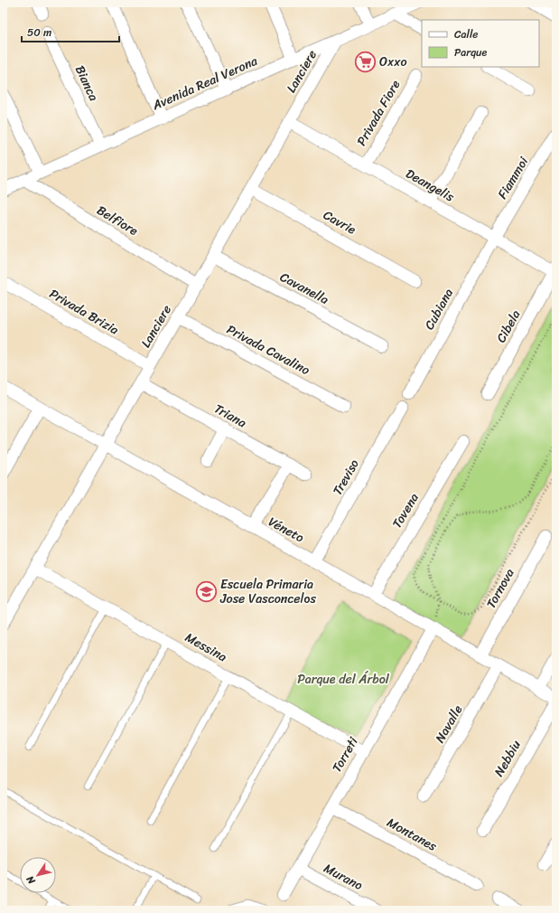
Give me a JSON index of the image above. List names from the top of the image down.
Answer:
{
  "streets": {
    "street": [
      "Lanciere",
      "Bianca",
      "Avenida Real Verona",
      "Privada Fiore",
      "Fiammoi",
      "Deangelis",
      "Belfiore",
      "Cavrie",
      "Cavanella",
      "Cubiana",
      "Privada Brizia",
      "Cibela",
      "Privada Cavalino",
      "Triana",
      "Treviso",
      "Tovena",
      "Véneto",
      "Tornova",
      "Messina",
      "Navalle",
      "Torreti",
      "Nebbiu",
      "Montanes",
      "Murano"
    ]
  },
  "crossings": [
    ["Lanciere", "Avenida Real Verona"],
    ["Lanciere", "Deangelis"],
    ["Lanciere", "Belfiore"],
    ["Lanciere", "Cavrie"],
    ["Lanciere", "Cavanella"],
    ["Lanciere", "Privada Brizia"],
    ["Lanciere", "Privada Cavalino"],
    ["Lanciere", "Triana"],
    ["Lanciere", "Véneto"],
    ["Lanciere", "Messina"],
    ["Bianca", "Avenida Real Verona"],
    ["Avenida Real Verona", "Belfiore"],
    ["Privada Fiore", "Deangelis"],
    ["Fiammoi", "Deangelis"],
    ["Fiammoi", "Cubiana"],
    ["Deangelis", "Cubiana"],
    ["Deangelis", "Cibela"],
    ["Treviso", "Véneto"],
    ["Tovena", "Véneto"],
    ["Véneto", "Tornova"],
    ["Véneto", "Navalle"],
    ["Véneto", "Torreti"],
    ["Messina", "Torreti"],
    ["Torreti", "Montanes"],
    ["Torreti", "Murano"]
  ],
  "parks": ["Parque del Árbol"],
  "places": {
    "supermarket": ["Oxxo"],
    "school or university": ["Escuela Primaria Jose Vasconcelos"]
  },
  "legend": ["Calle", "Parque"],
  "scale_bar": "50 m",
  "north": "bottom left"
}
